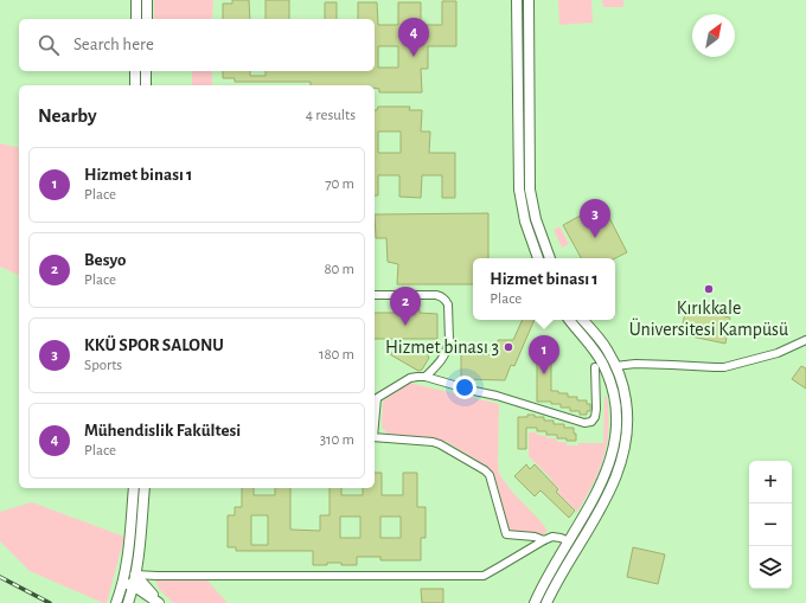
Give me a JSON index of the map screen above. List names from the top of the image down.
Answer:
{
  "places": ["Kırıkkale Üniversitesi Kampüsü", "Hizmet binası 3"],
  "north": "top right",
  "page": {
    "pins": [
      "4",
      "3",
      "2",
      "1"
    ],
    "search": "Search here",
    "heading": ["Nearby", "4 results"],
    "list": [
      {
        "mark": "1",
        "name": "Hizmet binası 1",
        "note": "Place",
        "value": "70 m"
      },
      {
        "mark": "2",
        "name": "Besyo",
        "note": "Place",
        "value": "80 m"
      },
      {
        "mark": "3",
        "name": "KKÜ SPOR SALONU",
        "note": "Sports",
        "value": "180 m"
      },
      {
        "mark": "4",
        "name": "Mühendislik Fakültesi",
        "note": "Place",
        "value": "310 m"
      }
    ],
    "popup": ["Hizmet binası 1", "Place"],
    "map_buttons": ["+", "−"]
  }
}
